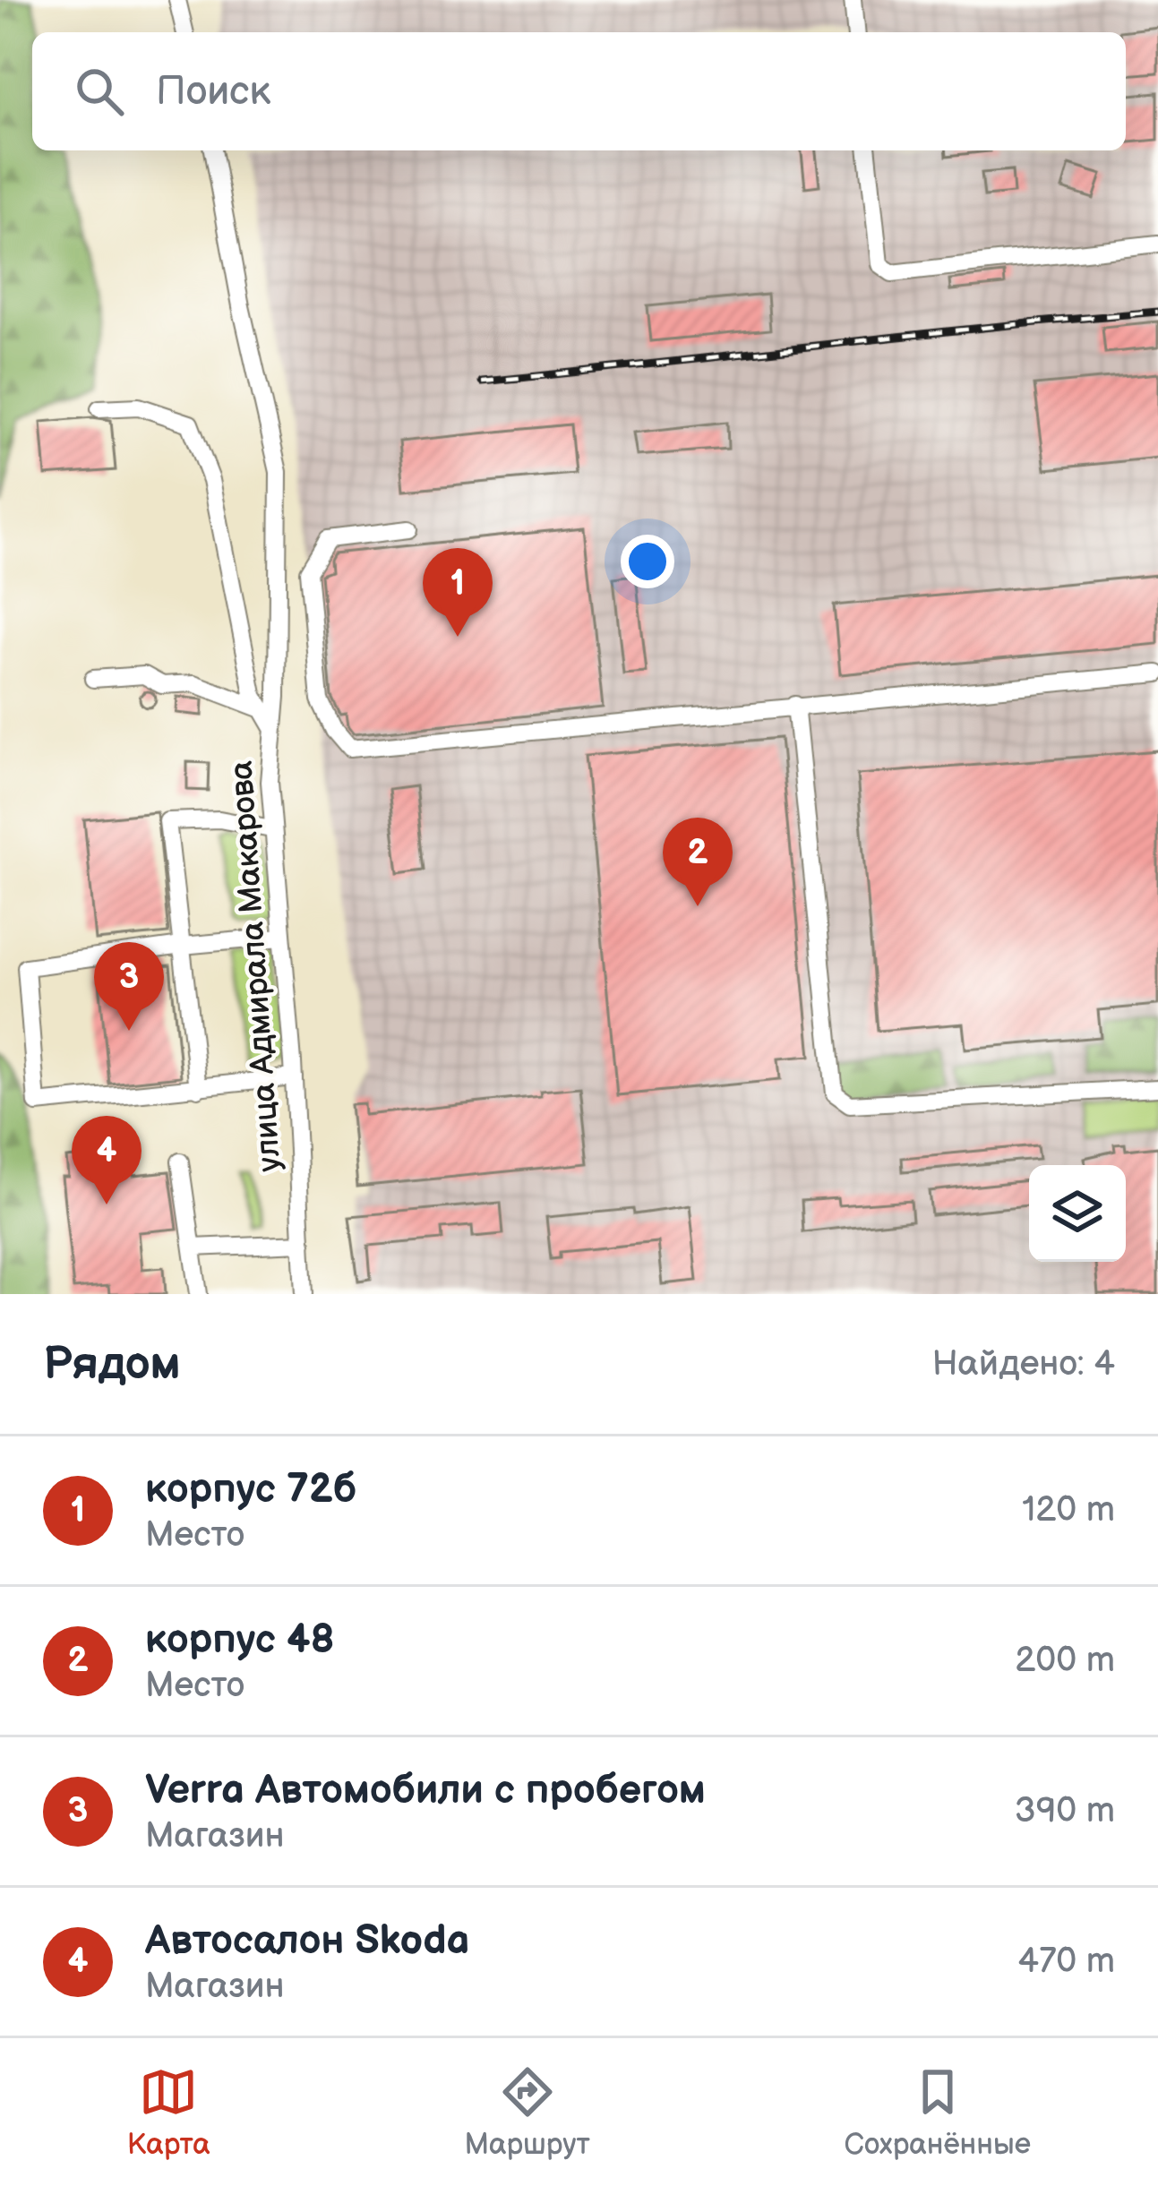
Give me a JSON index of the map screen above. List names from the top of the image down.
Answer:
{
  "streets": {
    "street": ["улица Адмирала Макарова"]
  },
  "page": {
    "search": "Поиск",
    "pins": [
      "1",
      "2",
      "3",
      "4"
    ],
    "heading": ["Рядом", "Найдено: 4"],
    "list": [
      {
        "mark": "1",
        "name": "корпус 72б",
        "note": "Место",
        "value": "120 m"
      },
      {
        "mark": "2",
        "name": "корпус 48",
        "note": "Место",
        "value": "200 m"
      },
      {
        "mark": "3",
        "name": "Verra Автомобили с пробегом",
        "note": "Магазин",
        "value": "390 m"
      },
      {
        "mark": "4",
        "name": "Автосалон Skoda",
        "note": "Магазин",
        "value": "470 m"
      }
    ],
    "nav": ["Карта", "Маршрут", "Сохранённые"]
  }
}
